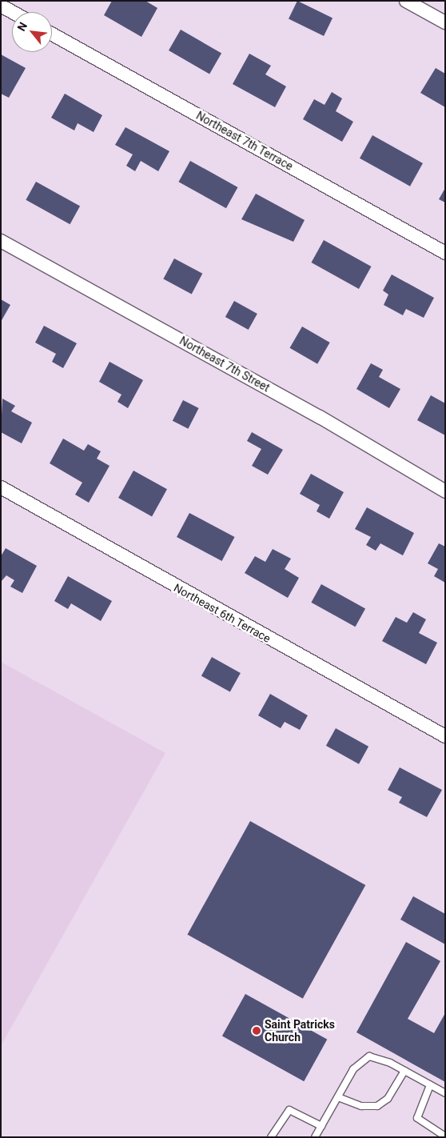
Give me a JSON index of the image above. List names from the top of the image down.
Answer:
{
  "streets": {
    "street": ["Northeast 7th Terrace", "Northeast 7th Street", "Northeast 6th Terrace"]
  },
  "places": ["Saint Patricks Church"],
  "north": "top left"
}
